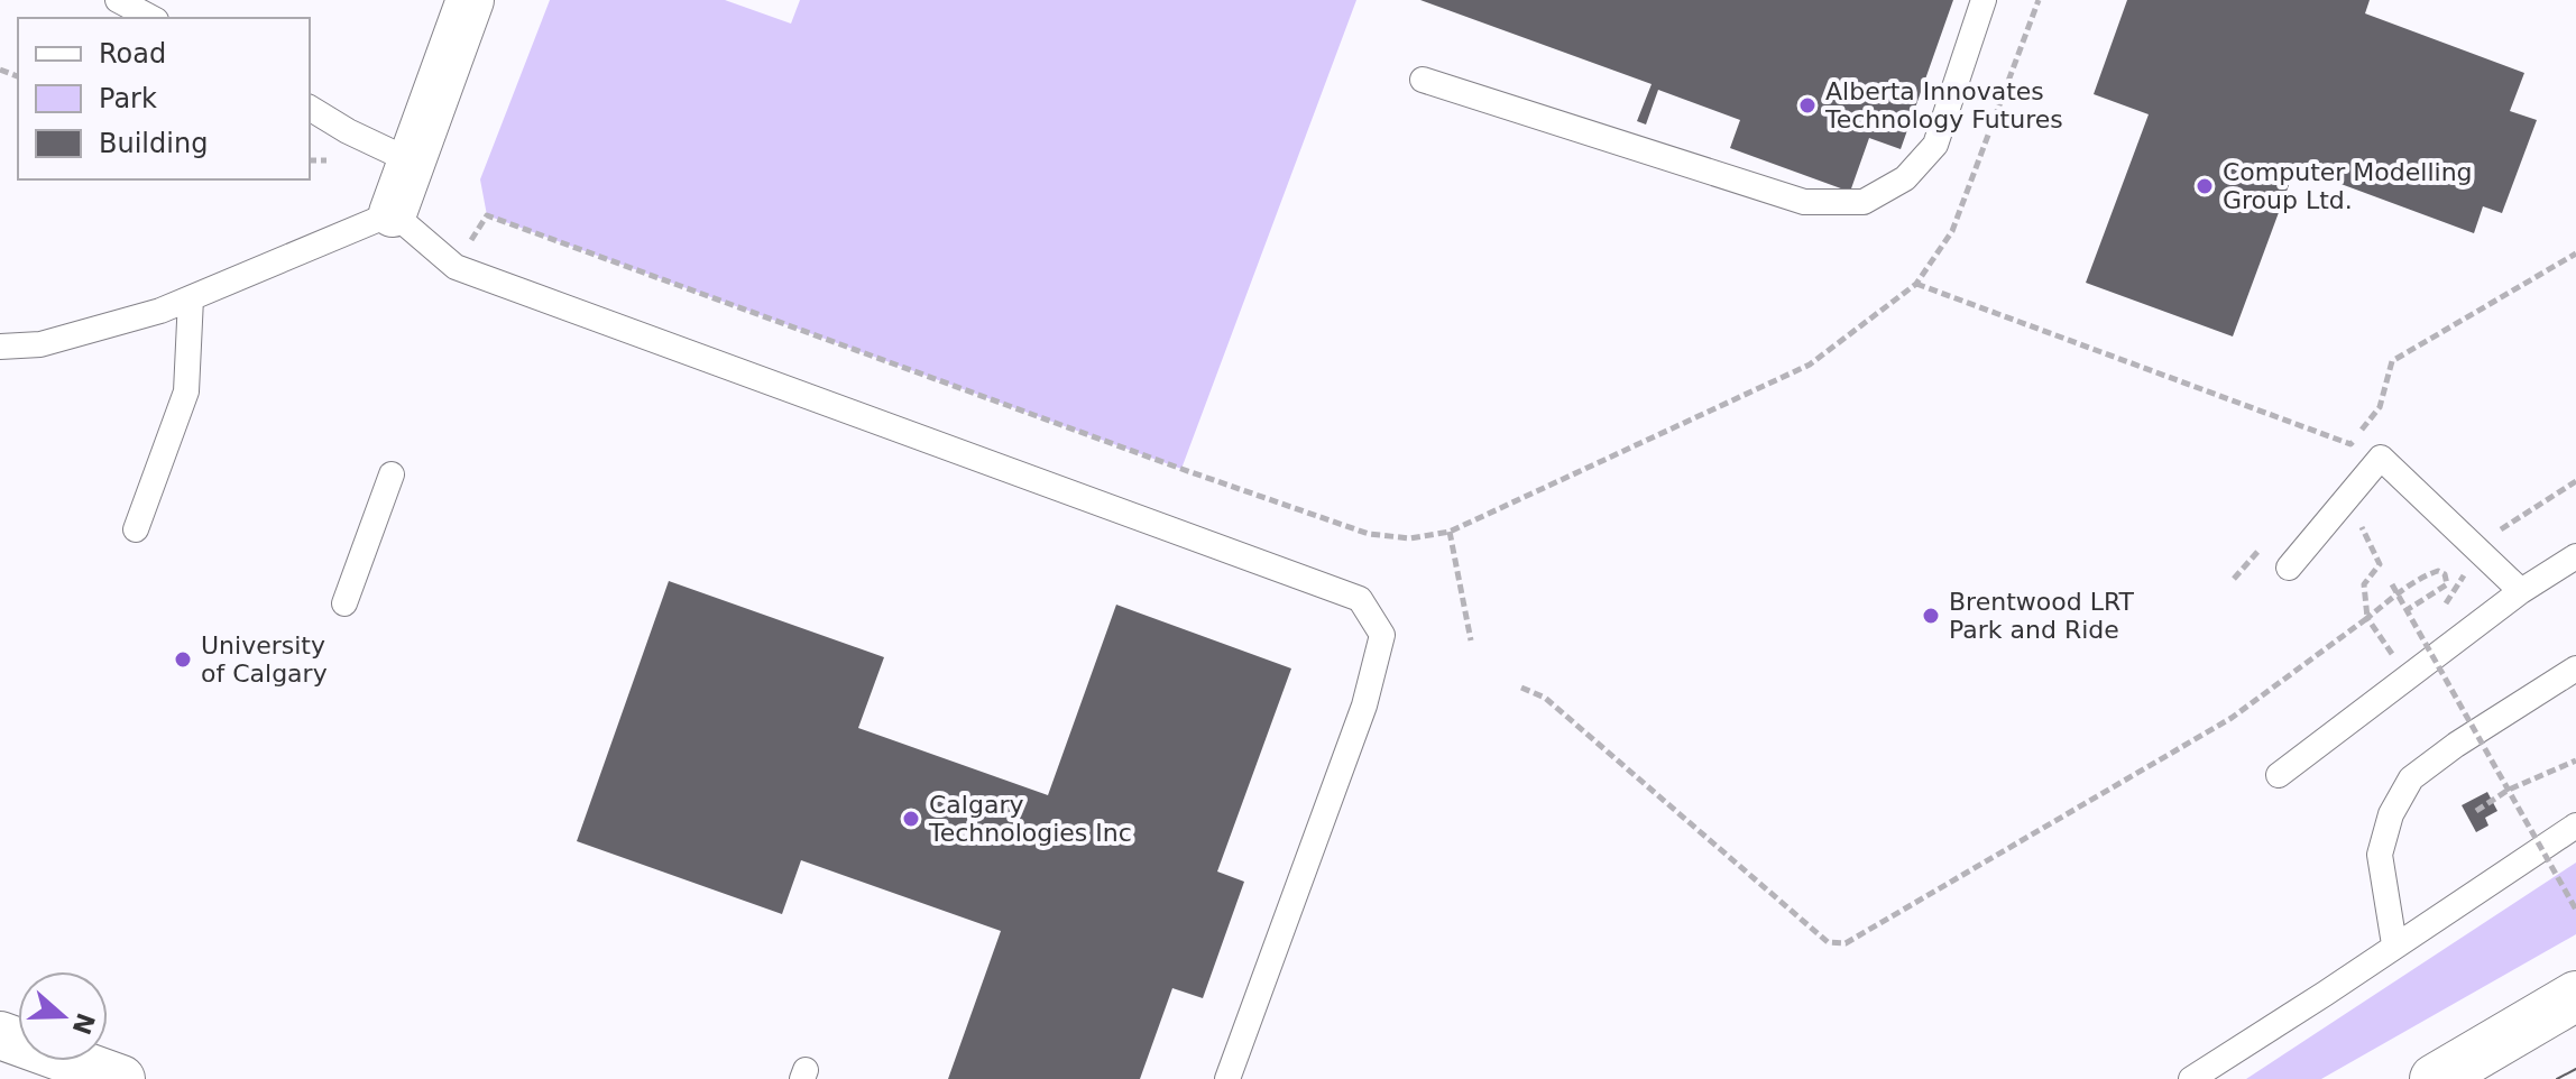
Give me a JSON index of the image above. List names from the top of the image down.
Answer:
{
  "places": [
    "Alberta Innovates Technology Futures",
    "Computer Modelling Group Ltd.",
    "Brentwood LRT Park and Ride",
    "University of Calgary",
    "Calgary Technologies Inc"
  ],
  "legend": ["Road", "Park", "Building"],
  "north": "right"
}
